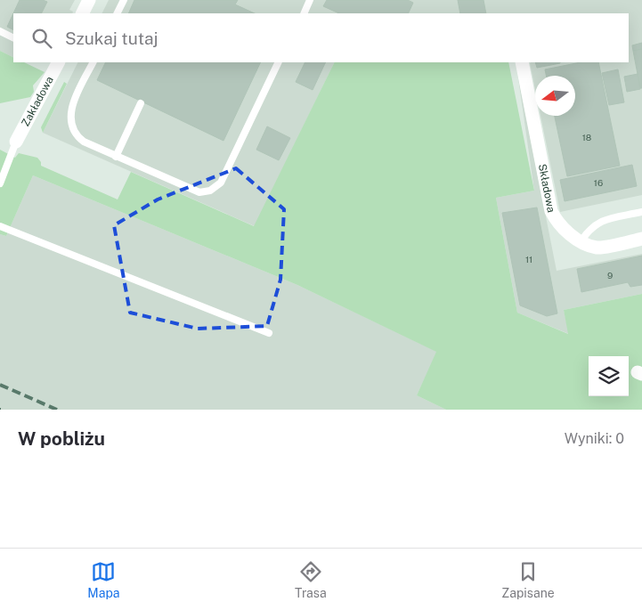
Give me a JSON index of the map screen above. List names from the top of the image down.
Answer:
{
  "streets": {
    "street": ["Zakładowa", "Składowa"]
  },
  "house_numbers": [
    "18",
    "16",
    "11",
    "9"
  ],
  "north": "left",
  "page": {
    "search": "Szukaj tutaj",
    "heading": ["W pobliżu", "Wyniki: 0"],
    "nav": ["Mapa", "Trasa", "Zapisane"]
  }
}
